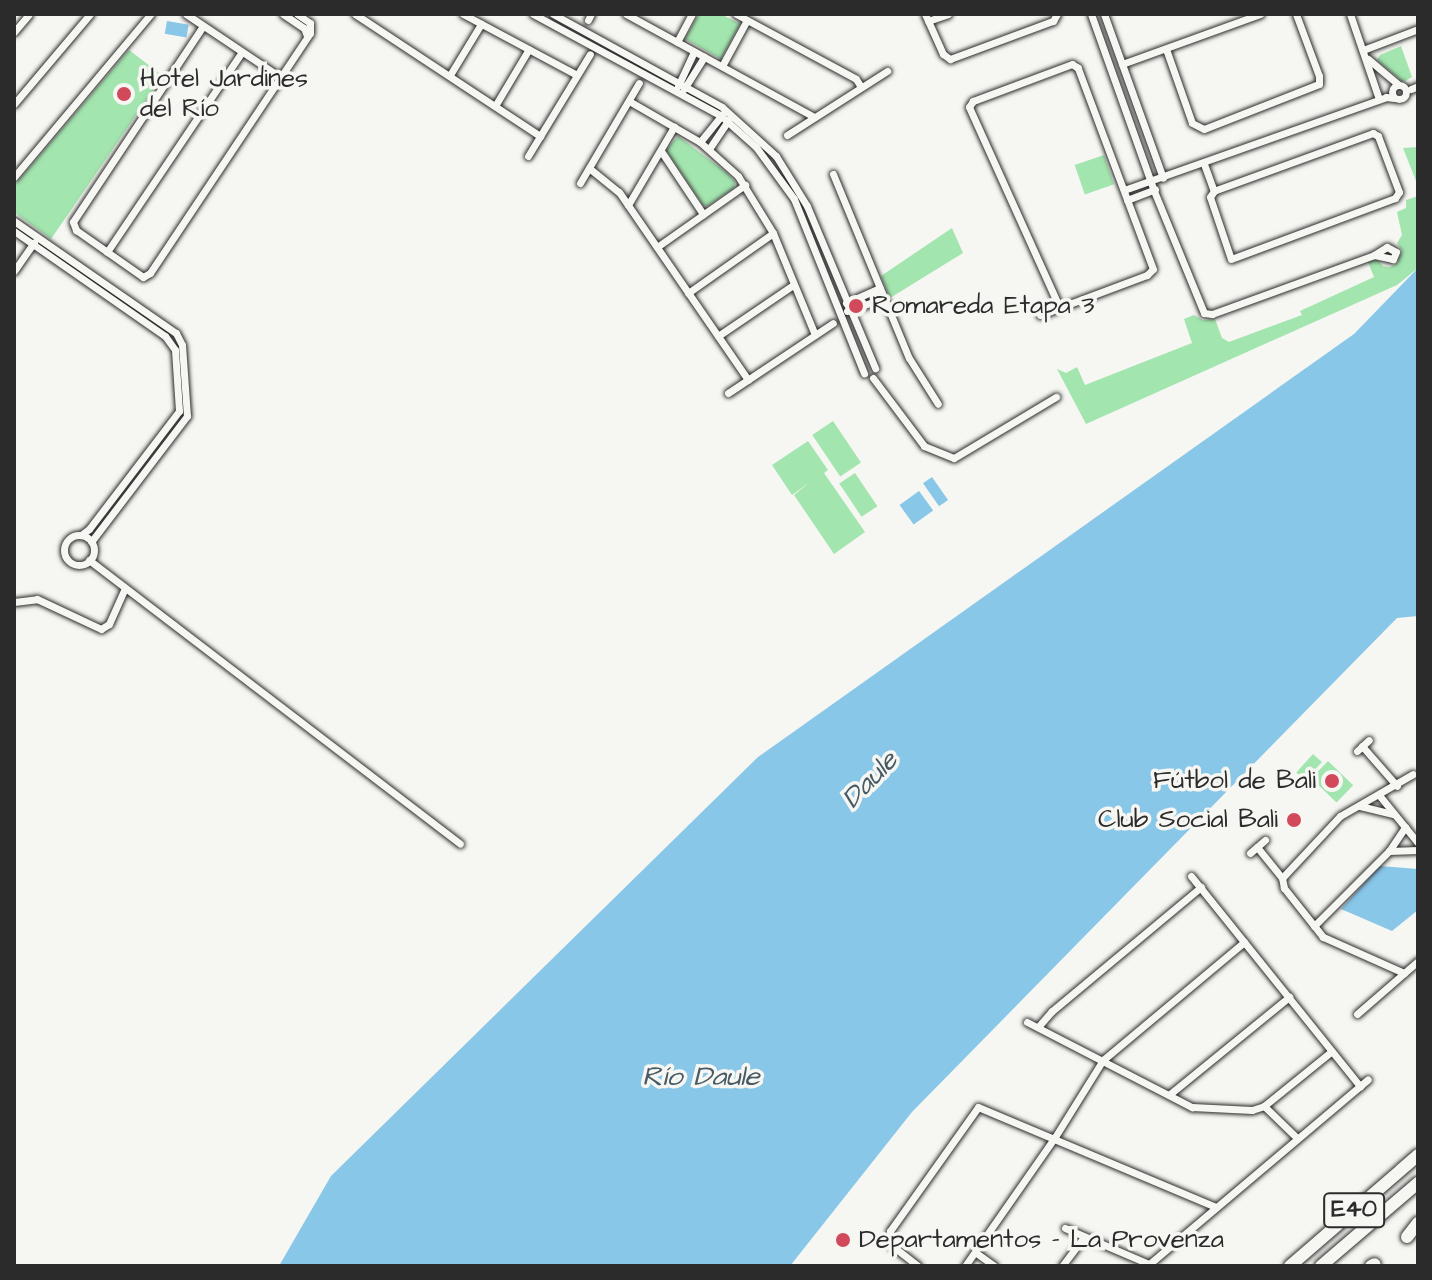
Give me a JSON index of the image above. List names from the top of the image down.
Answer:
{
  "streets": {
    "highway": ["E40"]
  },
  "water": ["Daule", "Río Daule"],
  "places": [
    "Hotel Jardines del Río",
    "Romareda Etapa 3",
    "Fútbol de Bali",
    "Club Social Bali",
    "Departamentos - La Provenza"
  ]
}
